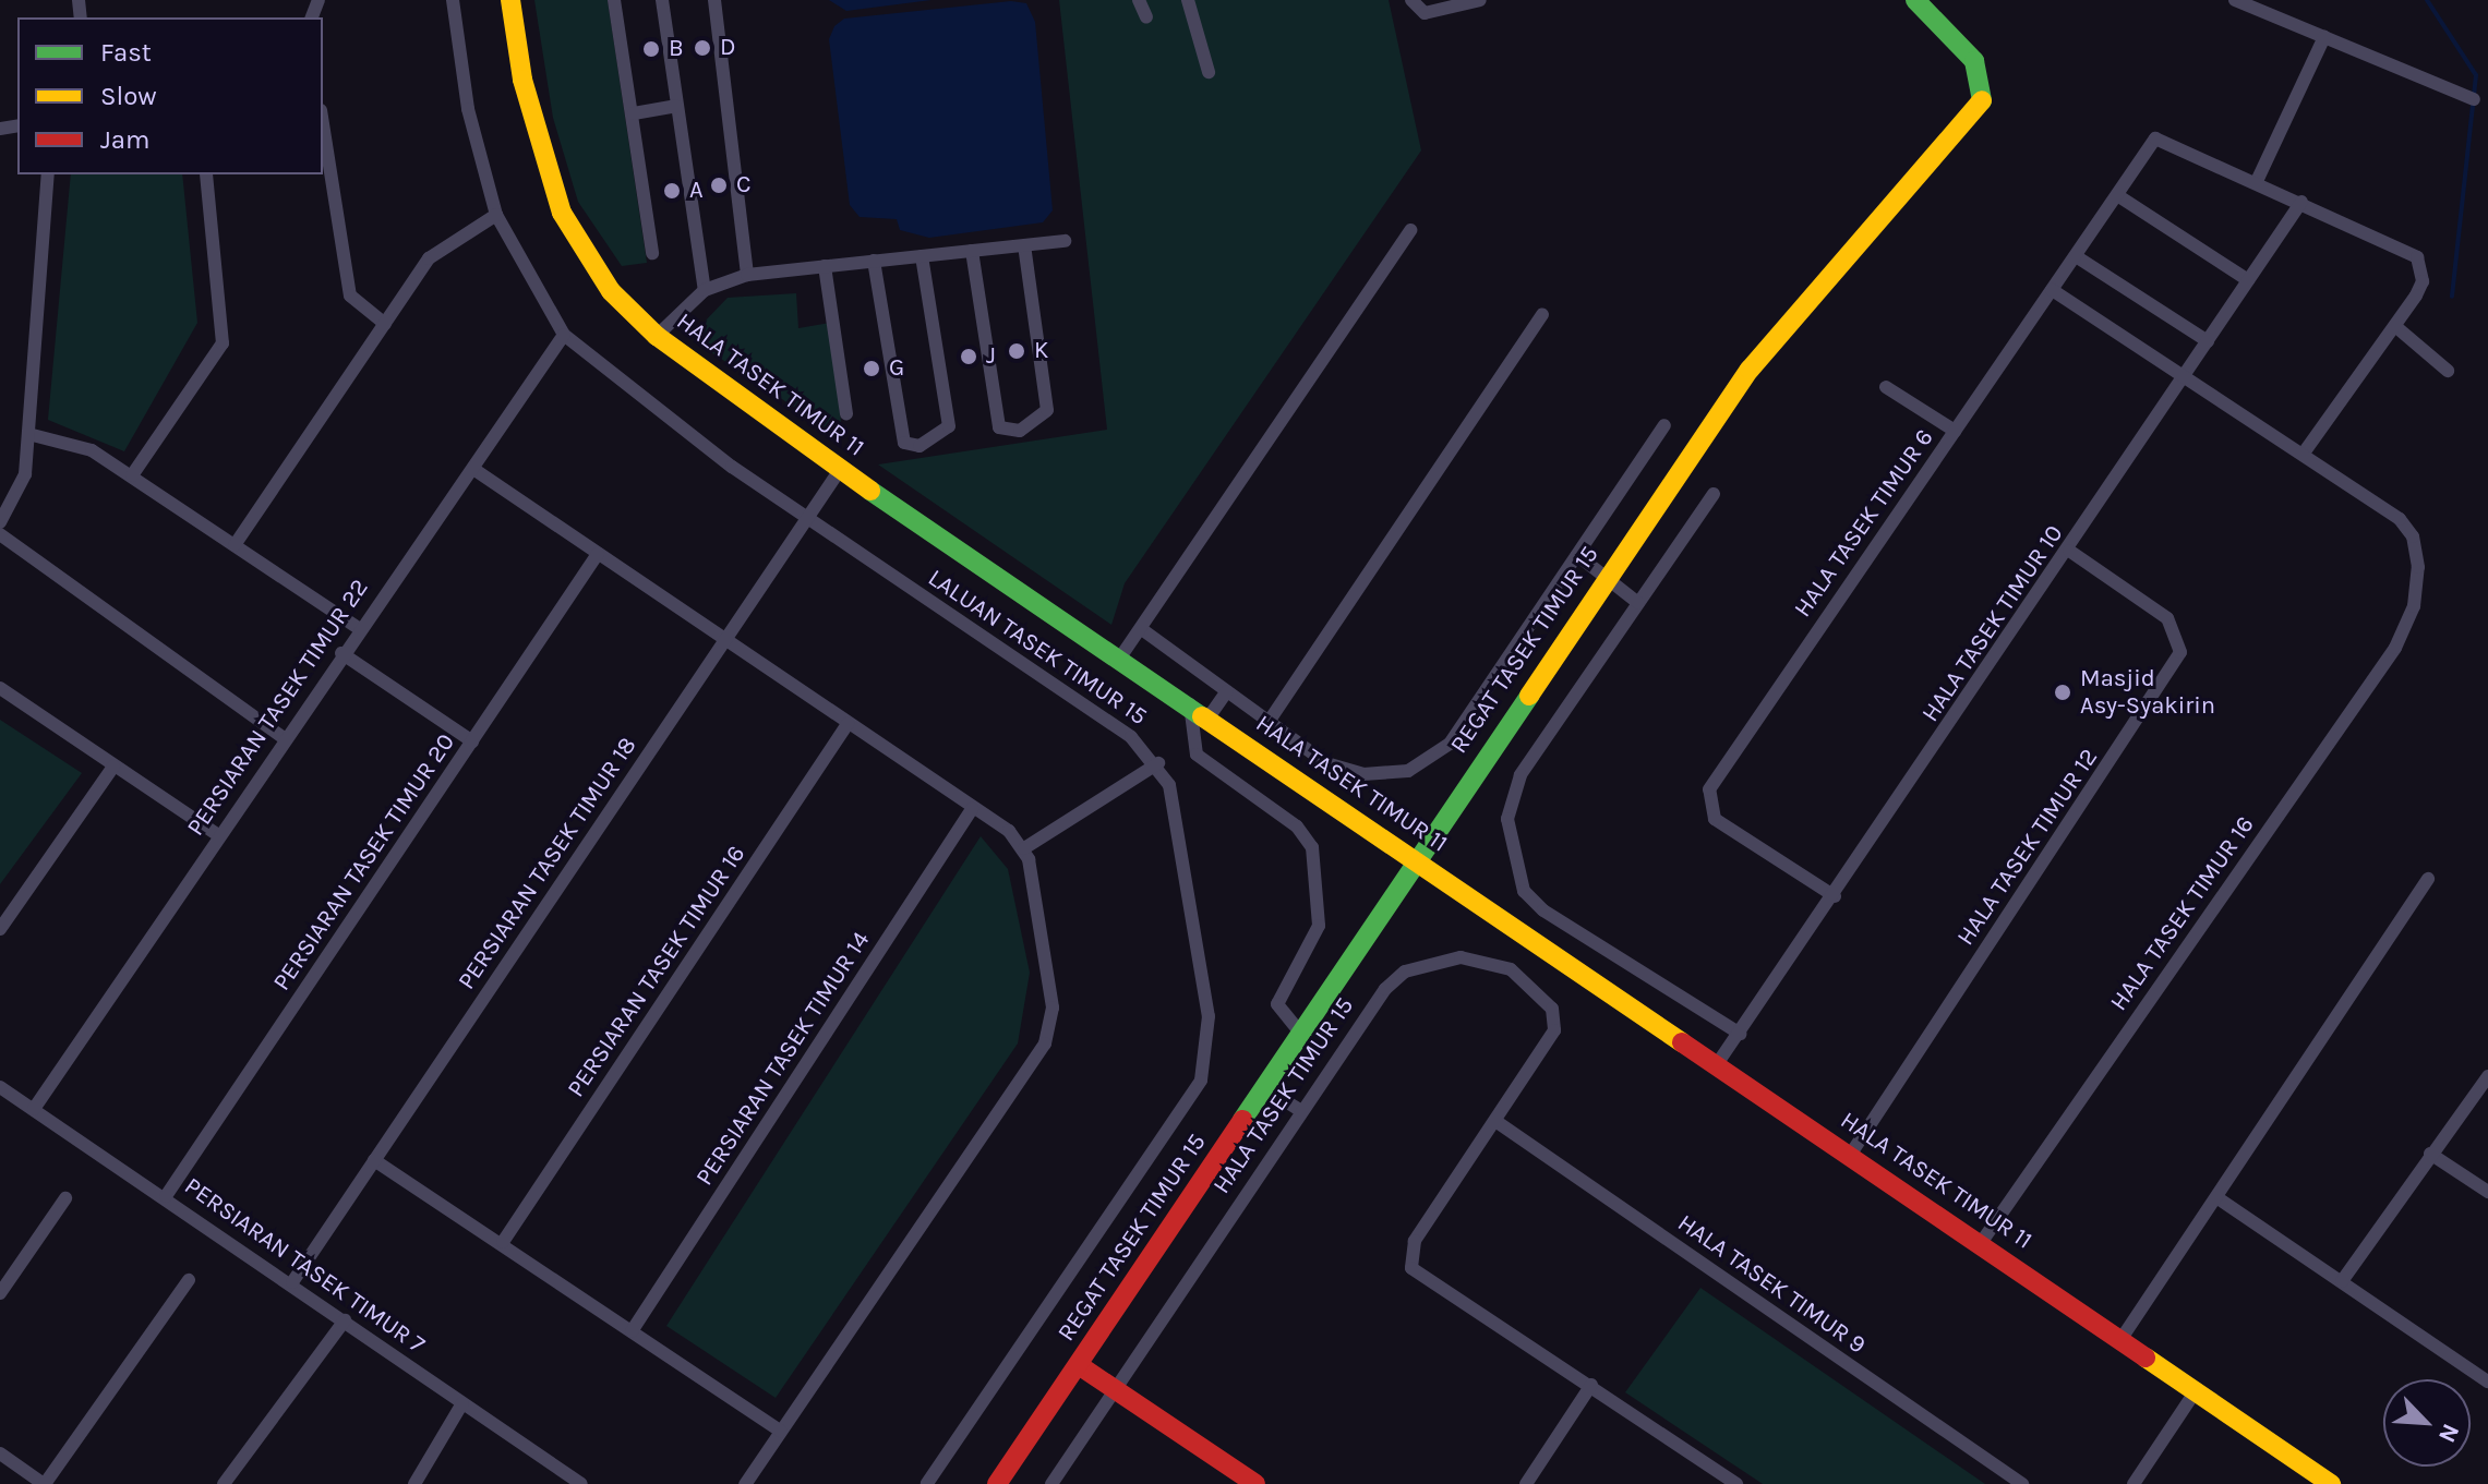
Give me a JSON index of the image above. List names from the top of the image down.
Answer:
{
  "streets": {
    "street": [
      "HALA TASEK TIMUR 11",
      "HALA TASEK TIMUR 6",
      "HALA TASEK TIMUR 10",
      "LALUAN TASEK TIMUR 15",
      "REGAT TASEK TIMUR 15",
      "PERSIARAN TASEK TIMUR 22",
      "HALA TASEK TIMUR 12",
      "PERSIARAN TASEK TIMUR 20",
      "PERSIARAN TASEK TIMUR 18",
      "HALA TASEK TIMUR 16",
      "PERSIARAN TASEK TIMUR 16",
      "PERSIARAN TASEK TIMUR 14",
      "HALA TASEK TIMUR 15",
      "PERSIARAN TASEK TIMUR 7",
      "HALA TASEK TIMUR 9"
    ]
  },
  "crossings": [
    ["HALA TASEK TIMUR 11", "HALA TASEK TIMUR 10"],
    ["HALA TASEK TIMUR 11", "REGAT TASEK TIMUR 15"],
    ["HALA TASEK TIMUR 11", "HALA TASEK TIMUR 12"],
    ["HALA TASEK TIMUR 11", "PERSIARAN TASEK TIMUR 18"],
    ["HALA TASEK TIMUR 11", "HALA TASEK TIMUR 16"],
    ["HALA TASEK TIMUR 6", "HALA TASEK TIMUR 10"],
    ["HALA TASEK TIMUR 6", "HALA TASEK TIMUR 16"],
    ["HALA TASEK TIMUR 10", "HALA TASEK TIMUR 12"],
    ["HALA TASEK TIMUR 10", "HALA TASEK TIMUR 16"],
    ["LALUAN TASEK TIMUR 15", "PERSIARAN TASEK TIMUR 22"],
    ["LALUAN TASEK TIMUR 15", "PERSIARAN TASEK TIMUR 18"],
    ["PERSIARAN TASEK TIMUR 22", "PERSIARAN TASEK TIMUR 7"],
    ["PERSIARAN TASEK TIMUR 20", "PERSIARAN TASEK TIMUR 7"],
    ["PERSIARAN TASEK TIMUR 18", "PERSIARAN TASEK TIMUR 7"],
    ["HALA TASEK TIMUR 15", "HALA TASEK TIMUR 9"]
  ],
  "places": [
    "D",
    "B",
    "C",
    "A",
    "K",
    "J",
    "G",
    "Masjid Asy-Syakirin"
  ],
  "legend": ["Fast", "Slow", "Jam"],
  "north": "bottom right"
}
